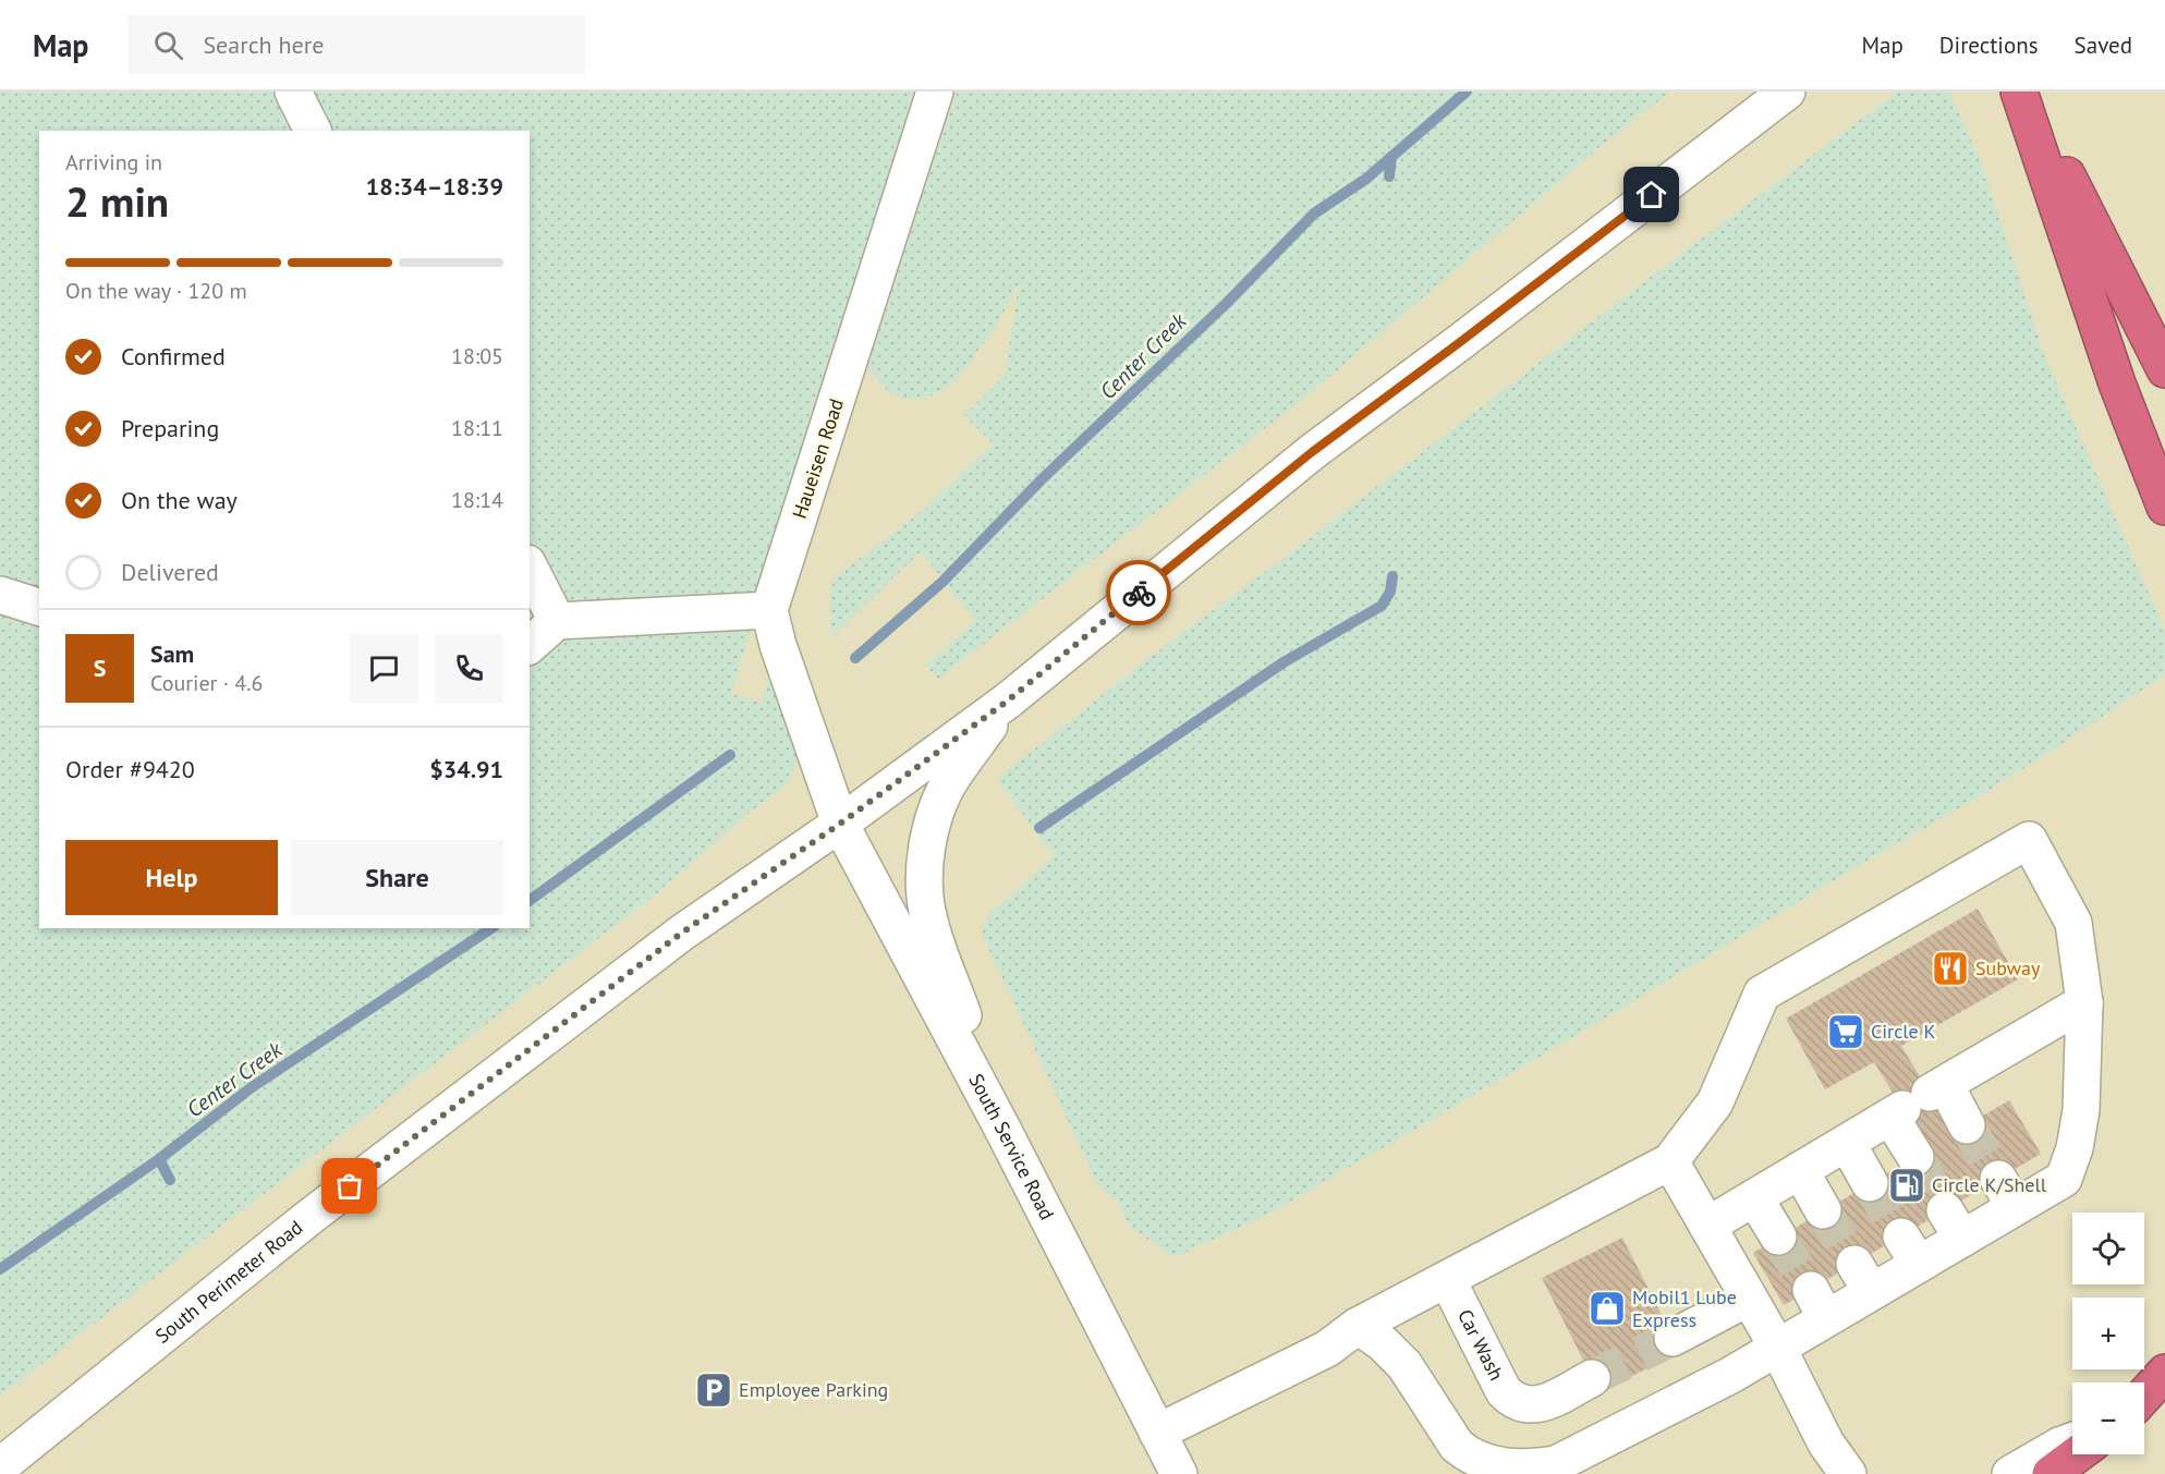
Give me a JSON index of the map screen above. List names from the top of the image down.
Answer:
{
  "streets": {
    "street": [
      "Haueisen Road",
      "South Service Road",
      "South Perimeter Road",
      "Car Wash"
    ]
  },
  "crossings": [
    ["South Service Road", "South Perimeter Road"]
  ],
  "water": ["Center Creek"],
  "places": {
    "restaurant": ["Subway"],
    "supermarket": ["Circle K"],
    "fuel station": ["Circle K/Shell"],
    "shop": ["Mobil1 Lube Express"],
    "parking": ["Employee Parking"]
  },
  "page": {
    "header": "Map",
    "search": "Search here",
    "nav": ["Map", "Directions", "Saved"],
    "heading": ["2 min", "Arriving in", "18:34–18:39"],
    "panel": [
      "Sam",
      "Courier · 4.6",
      "Order #9420",
      "$34.91"
    ],
    "bar": "On the way · 120 m",
    "list": [
      ["Confirmed", "18:05"],
      ["Preparing", "18:11"],
      ["On the way", "18:14"],
      "Delivered"
    ],
    "round": "S",
    "buttons": ["Help", "Share"],
    "map_buttons": ["+", "−"]
  }
}
